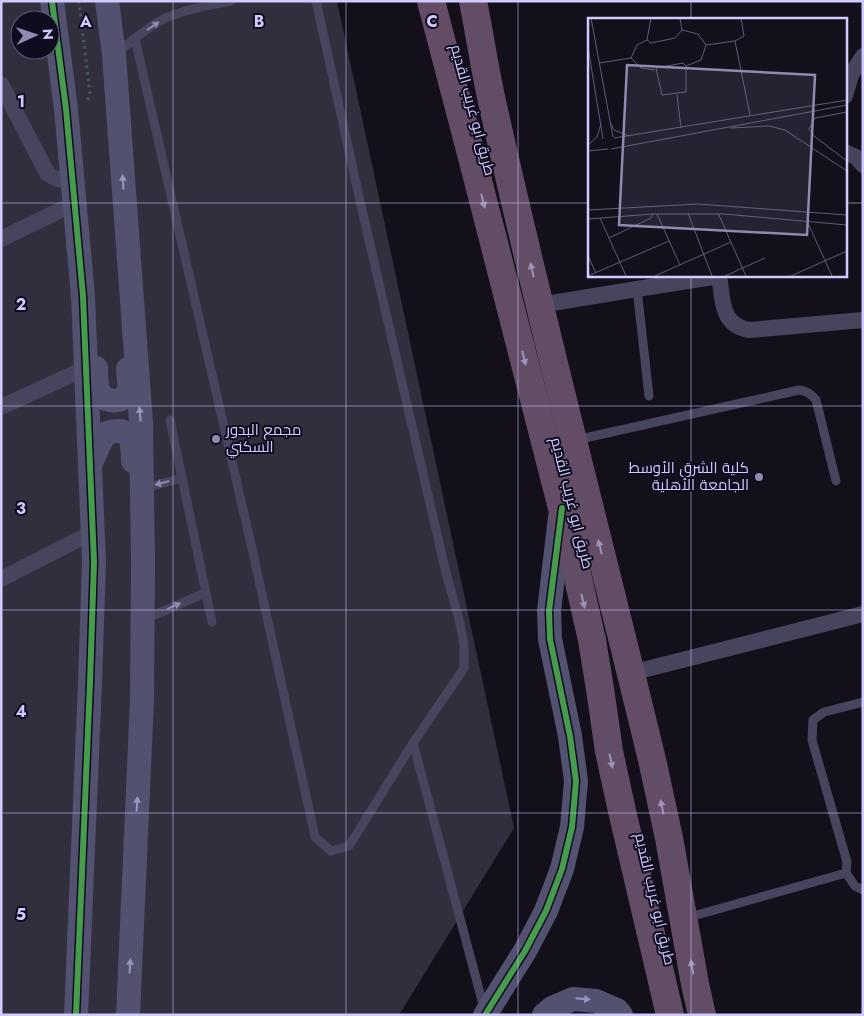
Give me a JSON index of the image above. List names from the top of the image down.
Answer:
{
  "streets": {
    "highway": ["طريق ابو غريب القديم"]
  },
  "places": ["مجمع البدور السكني", "كلية الشرق الأوسط الجامعة الأهلية"],
  "north": "right",
  "grid": {
    "columns": ["A", "B", "C"],
    "rows": [
      "1",
      "2",
      "3",
      "4",
      "5"
    ]
  }
}
